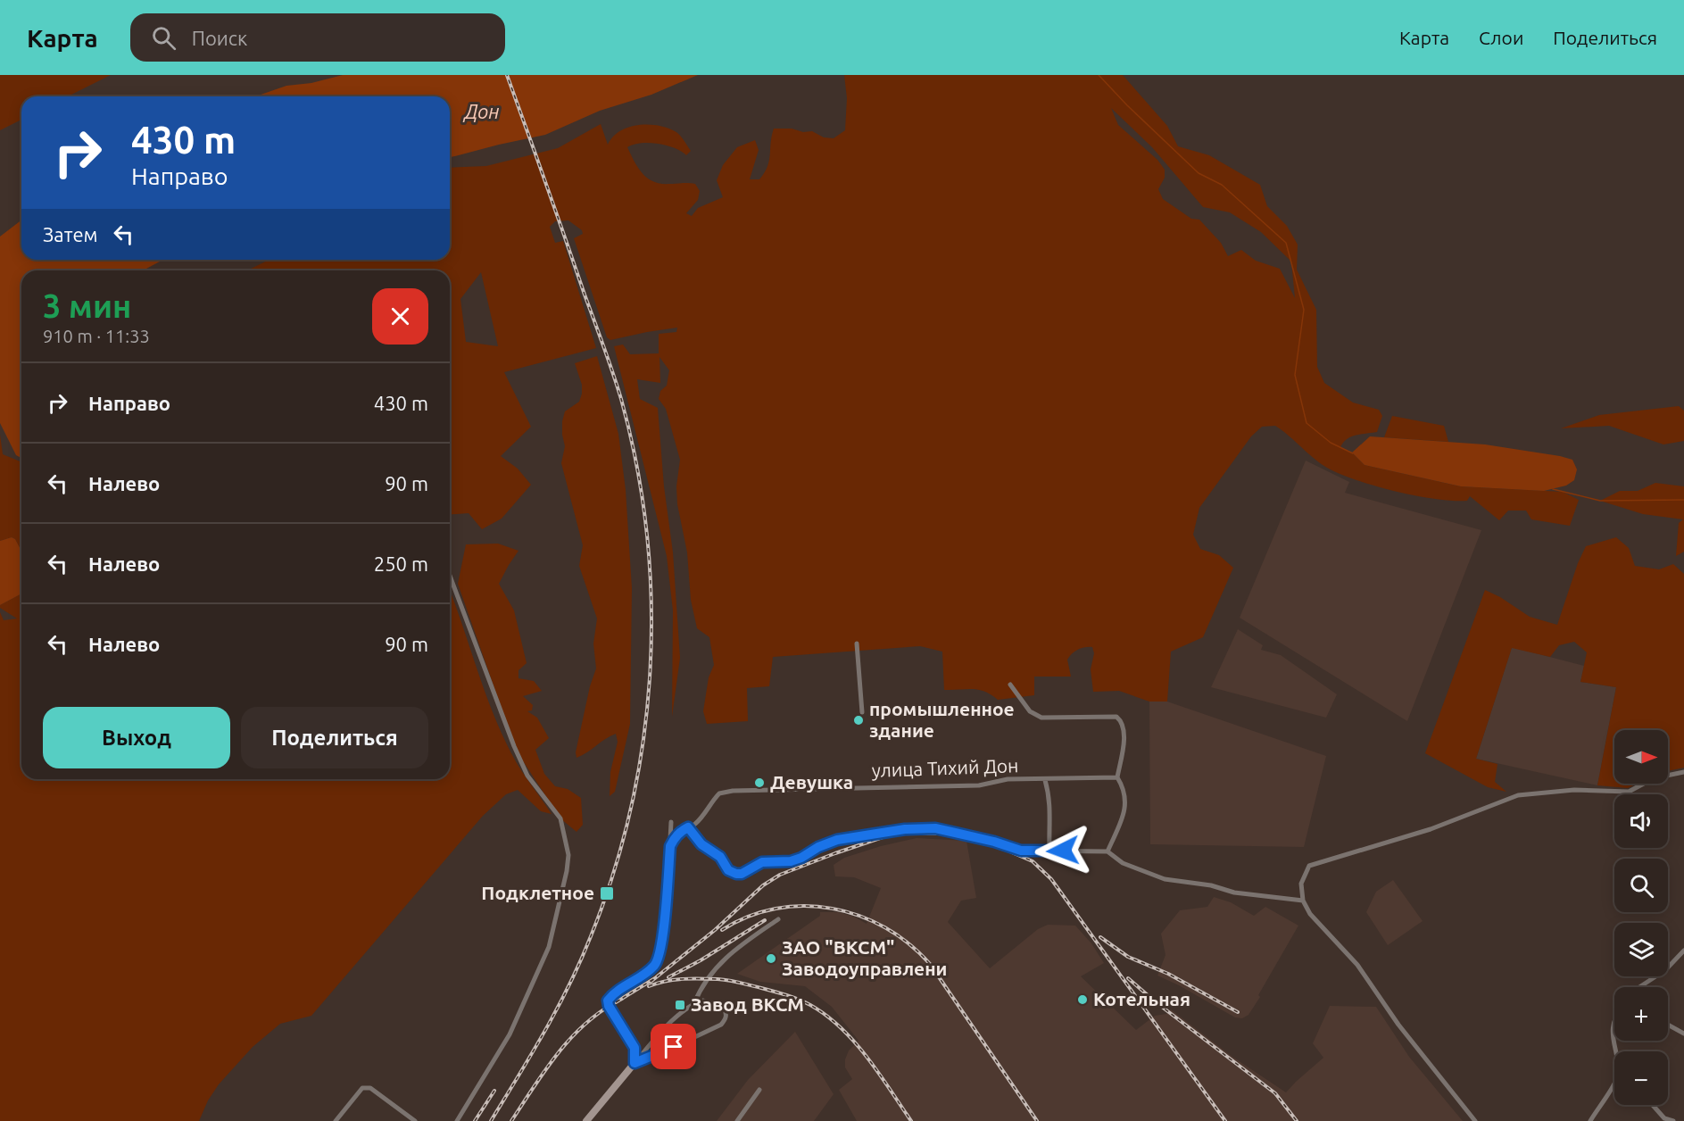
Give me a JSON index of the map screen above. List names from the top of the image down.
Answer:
{
  "streets": {
    "street": ["улица Тихий Дон"]
  },
  "water": ["Дон"],
  "places": {
    "other": [
      "промышленное здание",
      "Девушка",
      "ЗАО \"ВКСМ\" Заводоуправлени",
      "Котельная"
    ],
    "transit": ["Подклетное", "Завод ВКСМ"]
  },
  "north": "right",
  "page": {
    "header": "Карта",
    "search": "Поиск",
    "nav": ["Карта", "Слои", "Поделиться"],
    "turn": ["430 m", "Направо"],
    "then": "Затем",
    "heading": ["3 мин", "910 m · 11:33"],
    "list": [
      {
        "name": "Направо",
        "value": "430 m"
      },
      {
        "name": "Налево",
        "value": "90 m"
      },
      {
        "name": "Налево",
        "value": "250 m"
      },
      {
        "name": "Налево",
        "value": "90 m"
      }
    ],
    "buttons": ["Выход", "Поделиться"],
    "map_buttons": ["+", "−"]
  }
}
